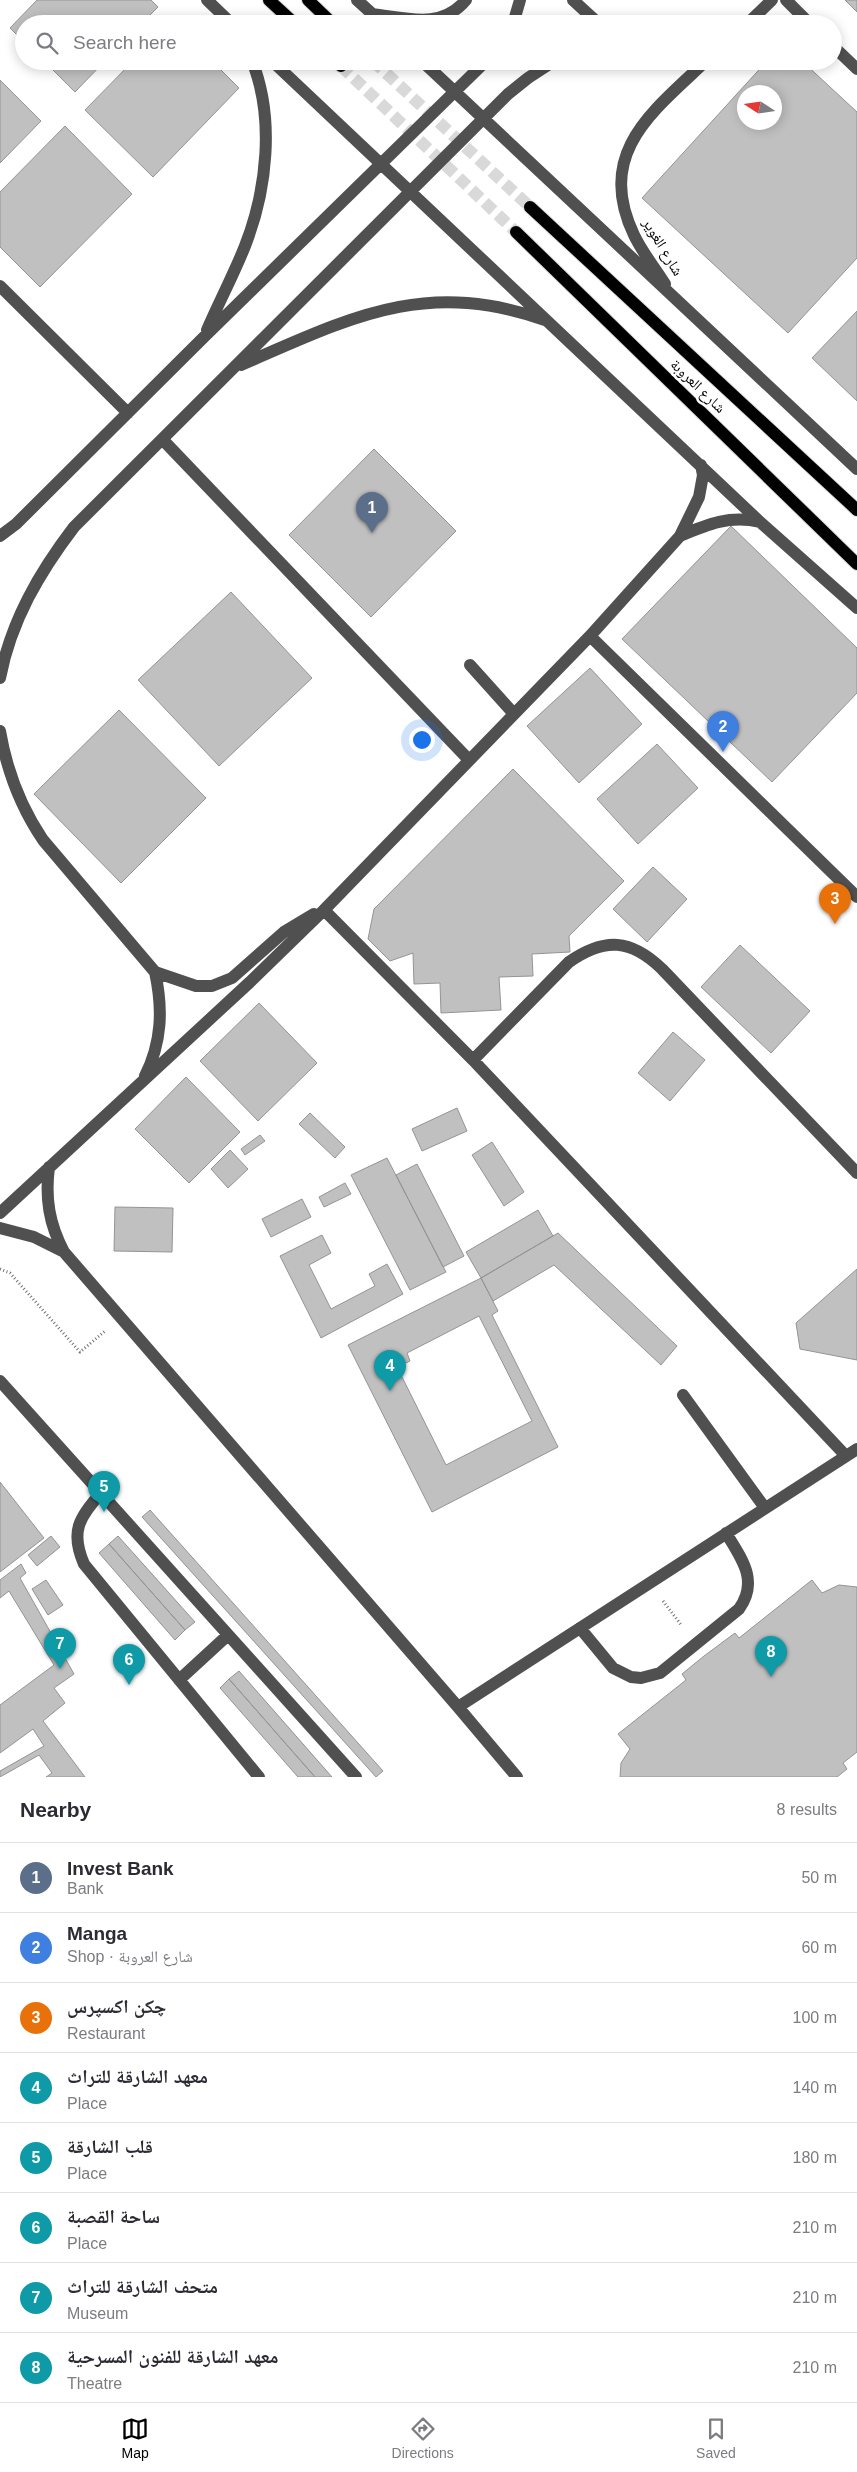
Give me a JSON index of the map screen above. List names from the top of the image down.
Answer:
{
  "streets": {
    "main road": ["شارع العروبة"],
    "street": ["شارع الغوير"]
  },
  "north": "left",
  "page": {
    "search": "Search here",
    "pins": [
      "1",
      "2",
      "3",
      "4",
      "5",
      "7",
      "8",
      "6"
    ],
    "heading": ["Nearby", "8 results"],
    "list": [
      {
        "mark": "1",
        "name": "Invest Bank",
        "note": "Bank",
        "value": "50 m"
      },
      {
        "mark": "2",
        "name": "Manga",
        "note": "Shop · شارع العروبة",
        "value": "60 m"
      },
      {
        "mark": "3",
        "name": "چکن اکسپرس",
        "note": "Restaurant",
        "value": "100 m"
      },
      {
        "mark": "4",
        "name": "معهد الشارقة للتراث",
        "note": "Place",
        "value": "140 m"
      },
      {
        "mark": "5",
        "name": "قلب الشارقة",
        "note": "Place",
        "value": "180 m"
      },
      {
        "mark": "6",
        "name": "ساحة القصبة",
        "note": "Place",
        "value": "210 m"
      },
      {
        "mark": "7",
        "name": "متحف الشارقة للتراث",
        "note": "Museum",
        "value": "210 m"
      },
      {
        "mark": "8",
        "name": "معهد الشارقة للفنون المسرحية",
        "note": "Theatre",
        "value": "210 m"
      }
    ],
    "nav": ["Map", "Directions", "Saved"]
  }
}
